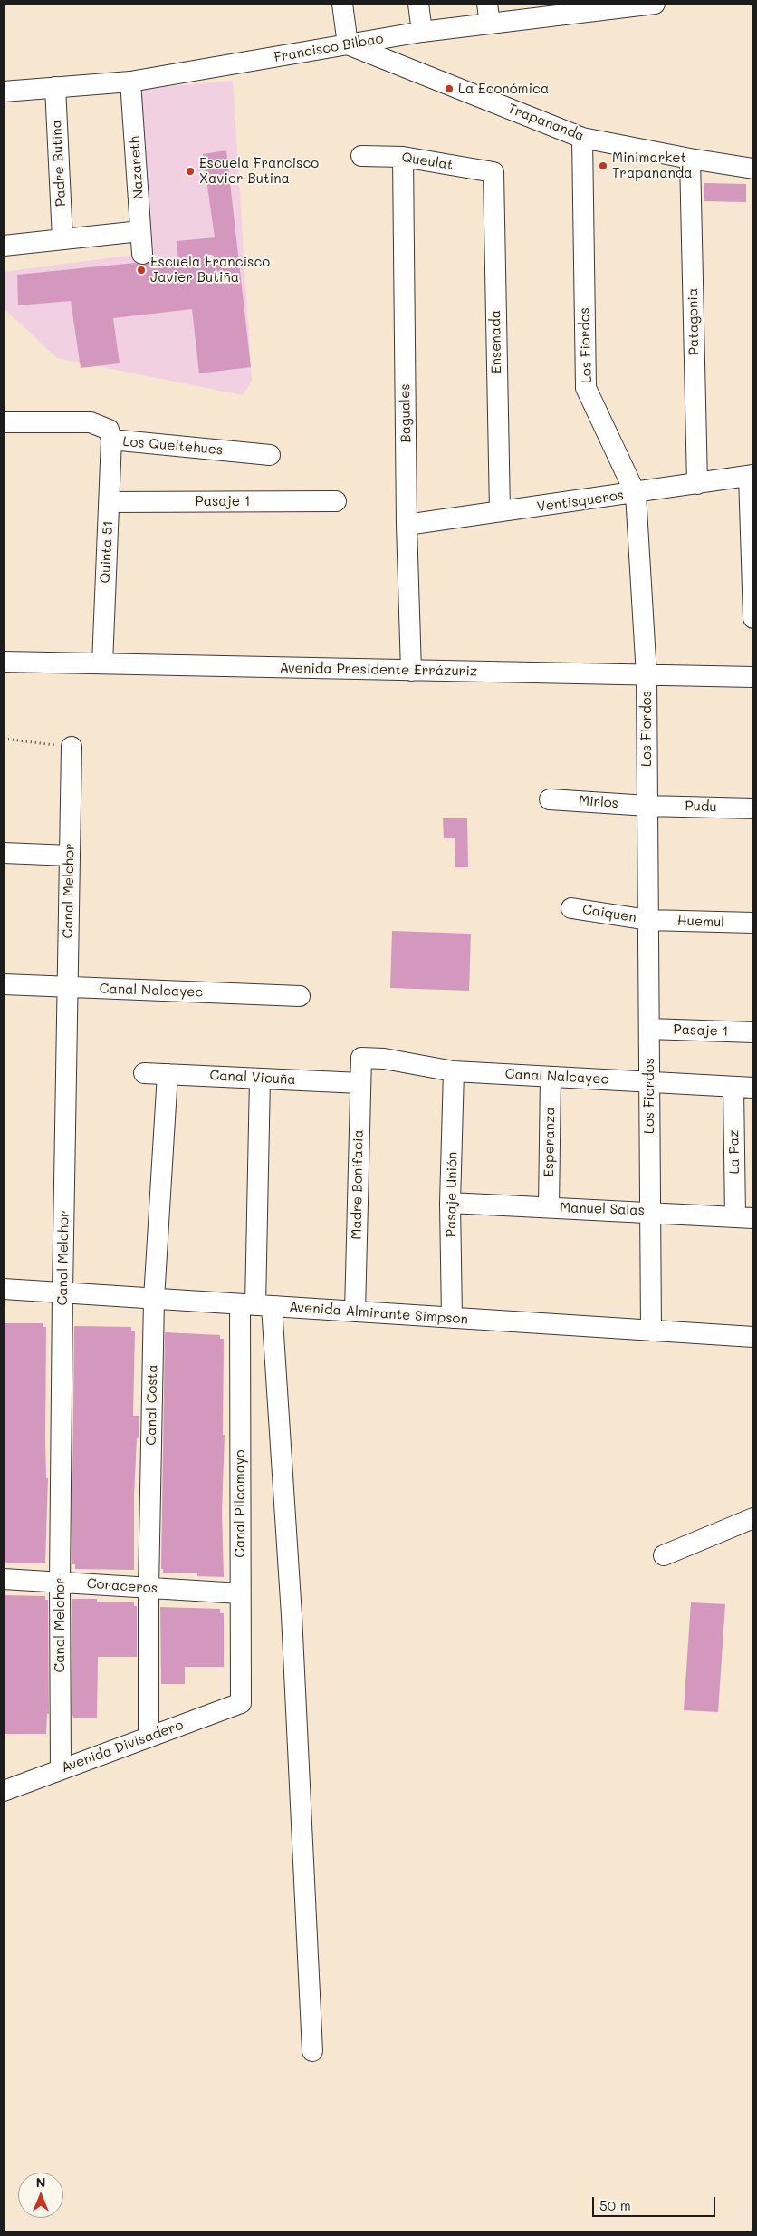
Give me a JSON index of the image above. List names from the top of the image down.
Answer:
{
  "streets": {
    "street": [
      "Francisco Bilbao",
      "Trapananda",
      "Queulat",
      "Padre Butiña",
      "Nazareth",
      "Patagonia",
      "Ensenada",
      "Los Fiordos",
      "Baguales",
      "Los Queltehues",
      "Pasaje 1",
      "Ventisqueros",
      "Quinta 51",
      "Avenida Presidente Errázuriz",
      "Mirlos",
      "Pudu",
      "Canal Melchor",
      "Caiquen",
      "Huemul",
      "Canal Nalcayec",
      "Canal Vicuña",
      "Esperanza",
      "La Paz",
      "Madre Bonifacia",
      "Pasaje Unión",
      "Manuel Salas",
      "Avenida Almirante Simpson",
      "Canal Costa",
      "Canal Pilcomayo",
      "Coraceros",
      "Avenida Divisadero"
    ]
  },
  "crossings": [
    ["Francisco Bilbao", "Trapananda"],
    ["Francisco Bilbao", "Padre Butiña"],
    ["Francisco Bilbao", "Nazareth"],
    ["Trapananda", "Patagonia"],
    ["Trapananda", "Los Fiordos"],
    ["Queulat", "Ensenada"],
    ["Queulat", "Baguales"],
    ["Patagonia", "Ventisqueros"],
    ["Ensenada", "Ventisqueros"],
    ["Los Fiordos", "Pasaje 1"],
    ["Los Fiordos", "Ventisqueros"],
    ["Los Fiordos", "Avenida Presidente Errázuriz"],
    ["Los Fiordos", "Mirlos"],
    ["Los Fiordos", "Pudu"],
    ["Los Fiordos", "Caiquen"],
    ["Los Fiordos", "Huemul"],
    ["Los Fiordos", "Canal Nalcayec"],
    ["Los Fiordos", "Manuel Salas"],
    ["Los Fiordos", "Avenida Almirante Simpson"],
    ["Baguales", "Ventisqueros"],
    ["Baguales", "Avenida Presidente Errázuriz"],
    ["Los Queltehues", "Quinta 51"],
    ["Pasaje 1", "Quinta 51"],
    ["Quinta 51", "Avenida Presidente Errázuriz"],
    ["Mirlos", "Pudu"],
    ["Canal Melchor", "Canal Nalcayec"],
    ["Canal Melchor", "Avenida Almirante Simpson"],
    ["Canal Melchor", "Coraceros"],
    ["Canal Melchor", "Avenida Divisadero"],
    ["Caiquen", "Huemul"],
    ["Canal Nalcayec", "Esperanza"],
    ["Canal Nalcayec", "La Paz"],
    ["Canal Nalcayec", "Madre Bonifacia"],
    ["Canal Nalcayec", "Pasaje Unión"],
    ["Canal Vicuña", "Madre Bonifacia"],
    ["Canal Vicuña", "Canal Costa"],
    ["Canal Vicuña", "Canal Pilcomayo"],
    ["Esperanza", "Manuel Salas"],
    ["La Paz", "Manuel Salas"],
    ["Madre Bonifacia", "Avenida Almirante Simpson"],
    ["Pasaje Unión", "Manuel Salas"],
    ["Pasaje Unión", "Avenida Almirante Simpson"],
    ["Avenida Almirante Simpson", "Canal Costa"],
    ["Avenida Almirante Simpson", "Canal Pilcomayo"],
    ["Canal Costa", "Coraceros"],
    ["Canal Costa", "Avenida Divisadero"],
    ["Canal Pilcomayo", "Coraceros"],
    ["Canal Pilcomayo", "Avenida Divisadero"]
  ],
  "places": [
    "La Económica",
    "Minimarket Trapananda",
    "Escuela Francisco Xavier Butina",
    "Escuela Francisco Javier Butiña"
  ],
  "scale_bar": "50 m",
  "north": "top"
}
